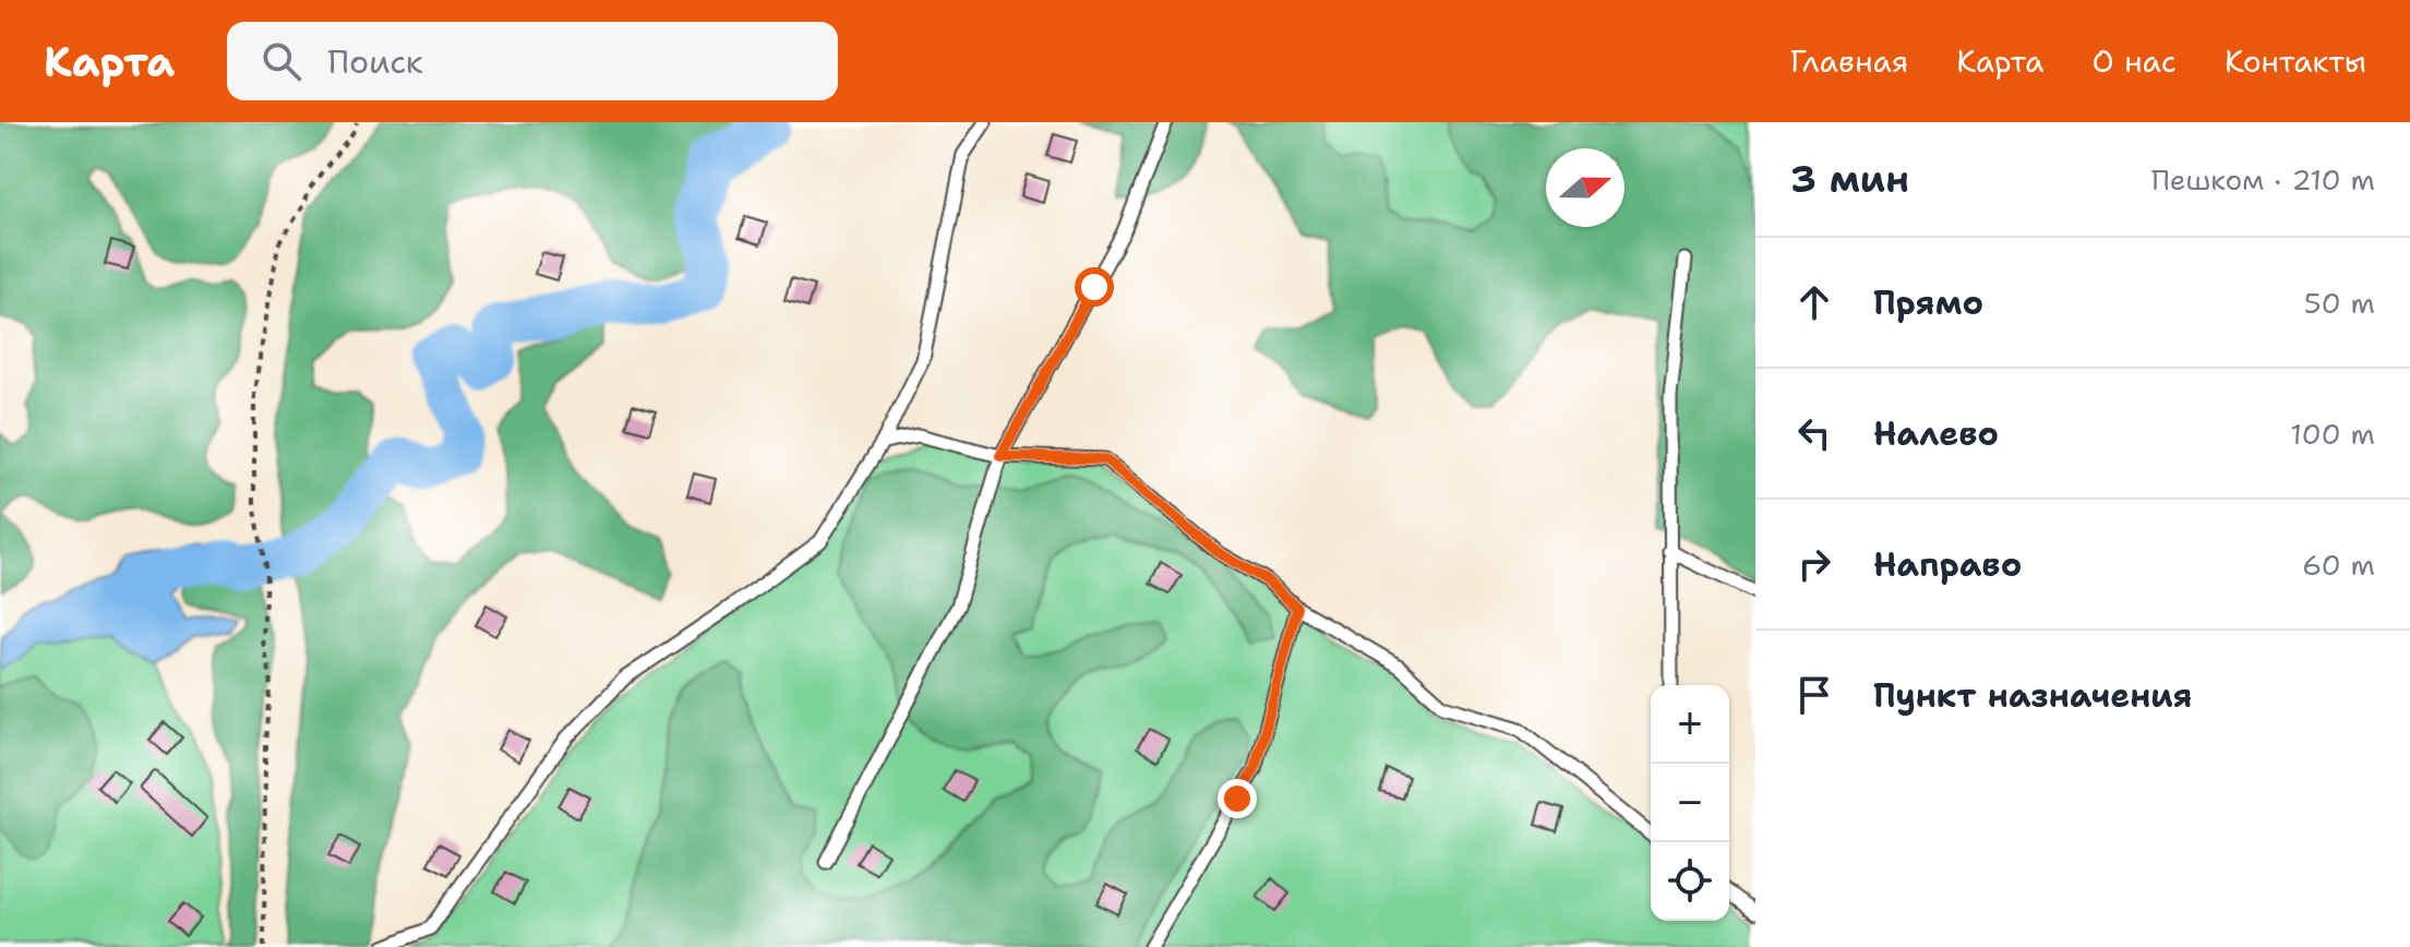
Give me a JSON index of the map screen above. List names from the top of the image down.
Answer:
{
  "north": "right",
  "page": {
    "header": "Карта",
    "search": "Поиск",
    "nav": [
      "Главная",
      "Карта",
      "О нас",
      "Контакты"
    ],
    "heading": ["3 мин", "Пешком · 210 m"],
    "list": [
      ["Прямо", "50 m"],
      ["Налево", "100 m"],
      ["Направо", "60 m"],
      "Пункт назначения"
    ],
    "map_buttons": ["+", "−"]
  }
}
